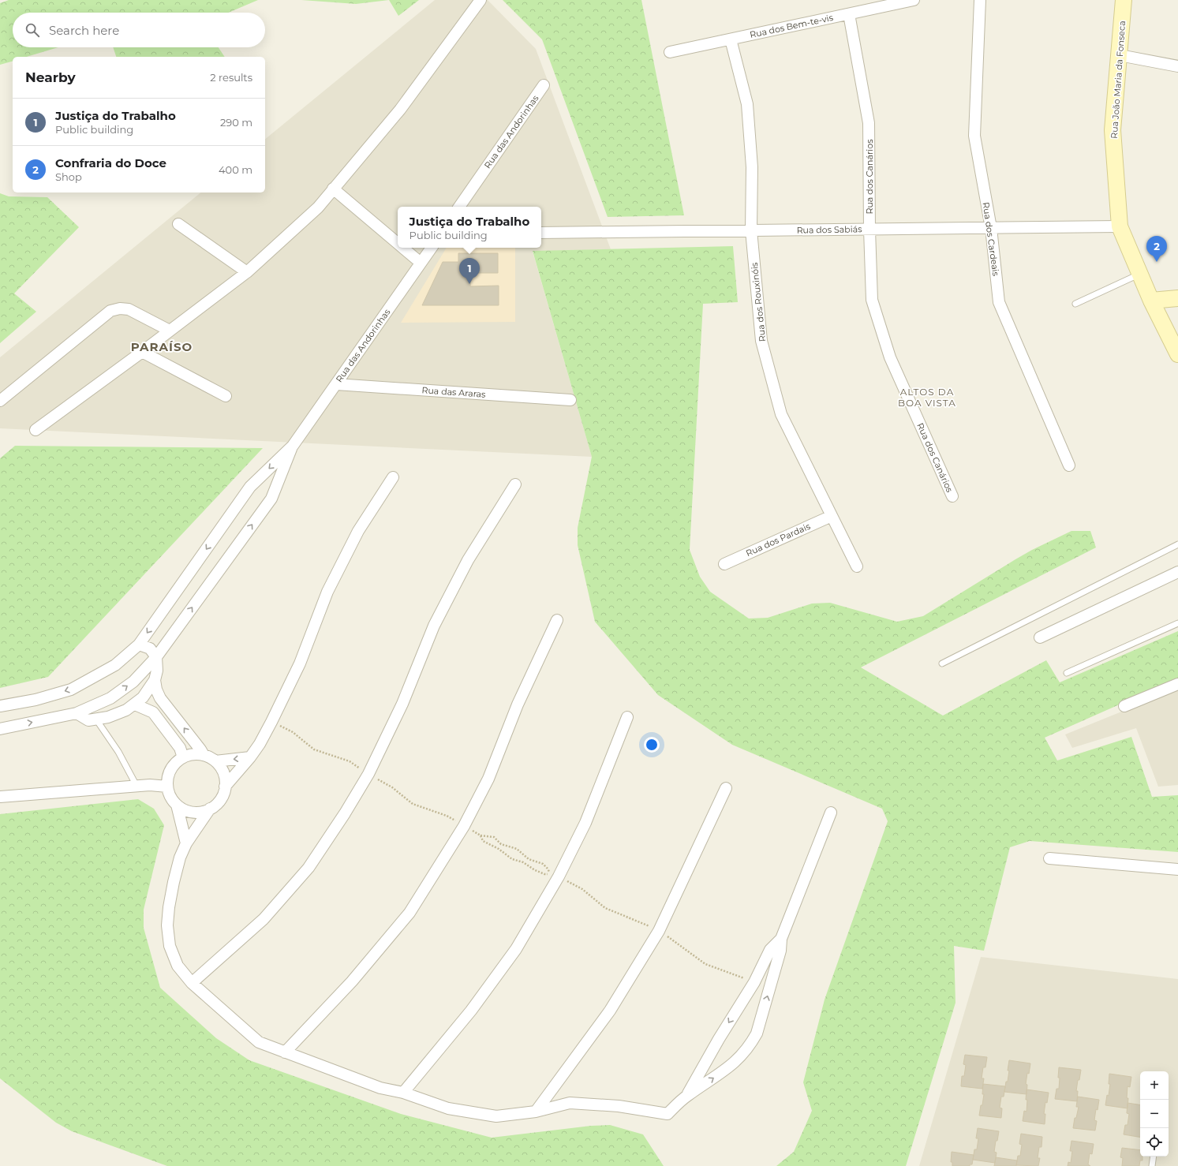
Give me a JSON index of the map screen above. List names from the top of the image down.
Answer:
{
  "streets": {
    "main road": ["Rua João Maria da Fonseca"],
    "street": [
      "Rua dos Bem-te-vis",
      "Rua das Andorinhas",
      "Rua dos Canários",
      "Rua dos Sabiás",
      "Rua dos Cardeais",
      "Rua dos Rouxinóis",
      "Rua das Araras",
      "Rua dos Pardais"
    ]
  },
  "crossings": [
    ["Rua dos Bem-te-vis", "Rua dos Canários"],
    ["Rua dos Bem-te-vis", "Rua dos Rouxinóis"],
    ["Rua João Maria da Fonseca", "Rua dos Sabiás"],
    ["Rua das Andorinhas", "Rua das Araras"],
    ["Rua dos Canários", "Rua dos Sabiás"],
    ["Rua dos Sabiás", "Rua dos Cardeais"],
    ["Rua dos Sabiás", "Rua dos Rouxinóis"],
    ["Rua dos Rouxinóis", "Rua dos Pardais"]
  ],
  "districts": ["PARAÍSO", "ALTOS DA BOA VISTA"],
  "page": {
    "search": "Search here",
    "heading": ["Nearby", "2 results"],
    "list": [
      {
        "mark": "1",
        "name": "Justiça do Trabalho",
        "note": "Public building",
        "value": "290 m"
      },
      {
        "mark": "2",
        "name": "Confraria do Doce",
        "note": "Shop",
        "value": "400 m"
      }
    ],
    "popup": ["Justiça do Trabalho", "Public building"],
    "pins": ["2", "1"],
    "map_buttons": ["+", "−"]
  }
}
